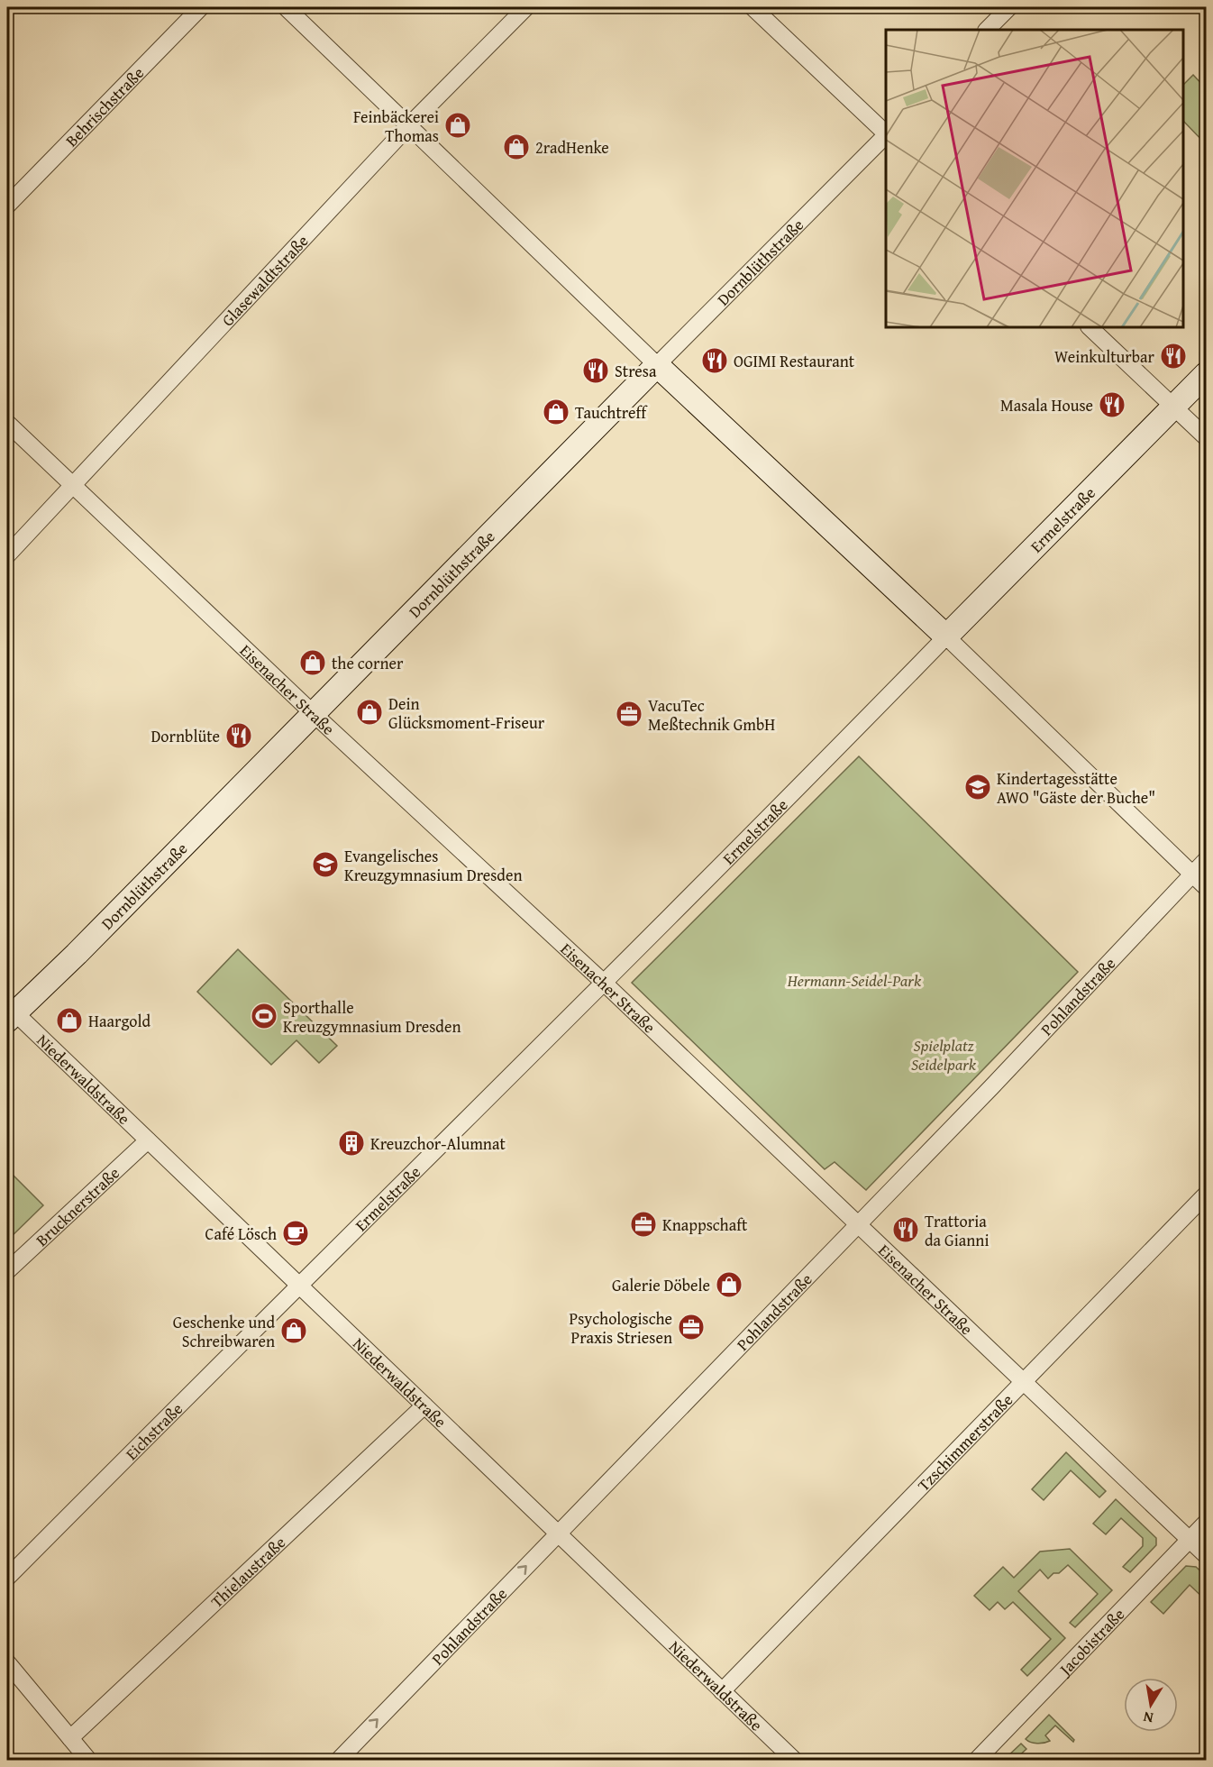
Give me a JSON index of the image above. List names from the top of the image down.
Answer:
{
  "streets": {
    "street": [
      "Behrischstraße",
      "Dornblüthstraße",
      "Glasewaldtstraße",
      "Ermelstraße",
      "Eisenacher Straße",
      "Pohlandstraße",
      "Niederwaldstraße",
      "Brucknerstraße",
      "Eichstraße",
      "Tzschimmerstraße",
      "Thielaustraße",
      "Jacobistraße"
    ]
  },
  "crossings": [
    ["Dornblüthstraße", "Eisenacher Straße"],
    ["Dornblüthstraße", "Niederwaldstraße"],
    ["Glasewaldtstraße", "Eisenacher Straße"],
    ["Ermelstraße", "Eisenacher Straße"],
    ["Ermelstraße", "Niederwaldstraße"],
    ["Ermelstraße", "Eichstraße"],
    ["Eisenacher Straße", "Pohlandstraße"],
    ["Eisenacher Straße", "Tzschimmerstraße"],
    ["Eisenacher Straße", "Jacobistraße"],
    ["Pohlandstraße", "Niederwaldstraße"],
    ["Niederwaldstraße", "Brucknerstraße"],
    ["Niederwaldstraße", "Eichstraße"],
    ["Niederwaldstraße", "Tzschimmerstraße"],
    ["Niederwaldstraße", "Thielaustraße"]
  ],
  "parks": ["Hermann-Seidel-Park", "Spielplatz Seidelpark"],
  "places": {
    "shop": [
      "Feinbäckerei Thomas",
      "2radHenke",
      "Tauchtreff",
      "the corner",
      "Dein Glücksmoment-Friseur",
      "Haargold",
      "Galerie Döbele",
      "Geschenke und Schreibwaren"
    ],
    "restaurant": [
      "Weinkulturbar",
      "OGIMI Restaurant",
      "Stresa",
      "Masala House",
      "Dornblüte",
      "Trattoria da Gianni"
    ],
    "office": ["VacuTec Meßtechnik GmbH", "Knappschaft", "Psychologische Praxis Striesen"],
    "school or university": ["Kindertagesstätte AWO \"Gäste der Buche\"", "Evangelisches Kreuzgymnasium Dresden"],
    "sports": ["Sporthalle Kreuzgymnasium Dresden"],
    "building": ["Kreuzchor-Alumnat"],
    "cafe": ["Café Lösch"]
  },
  "north": "bottom"
}
